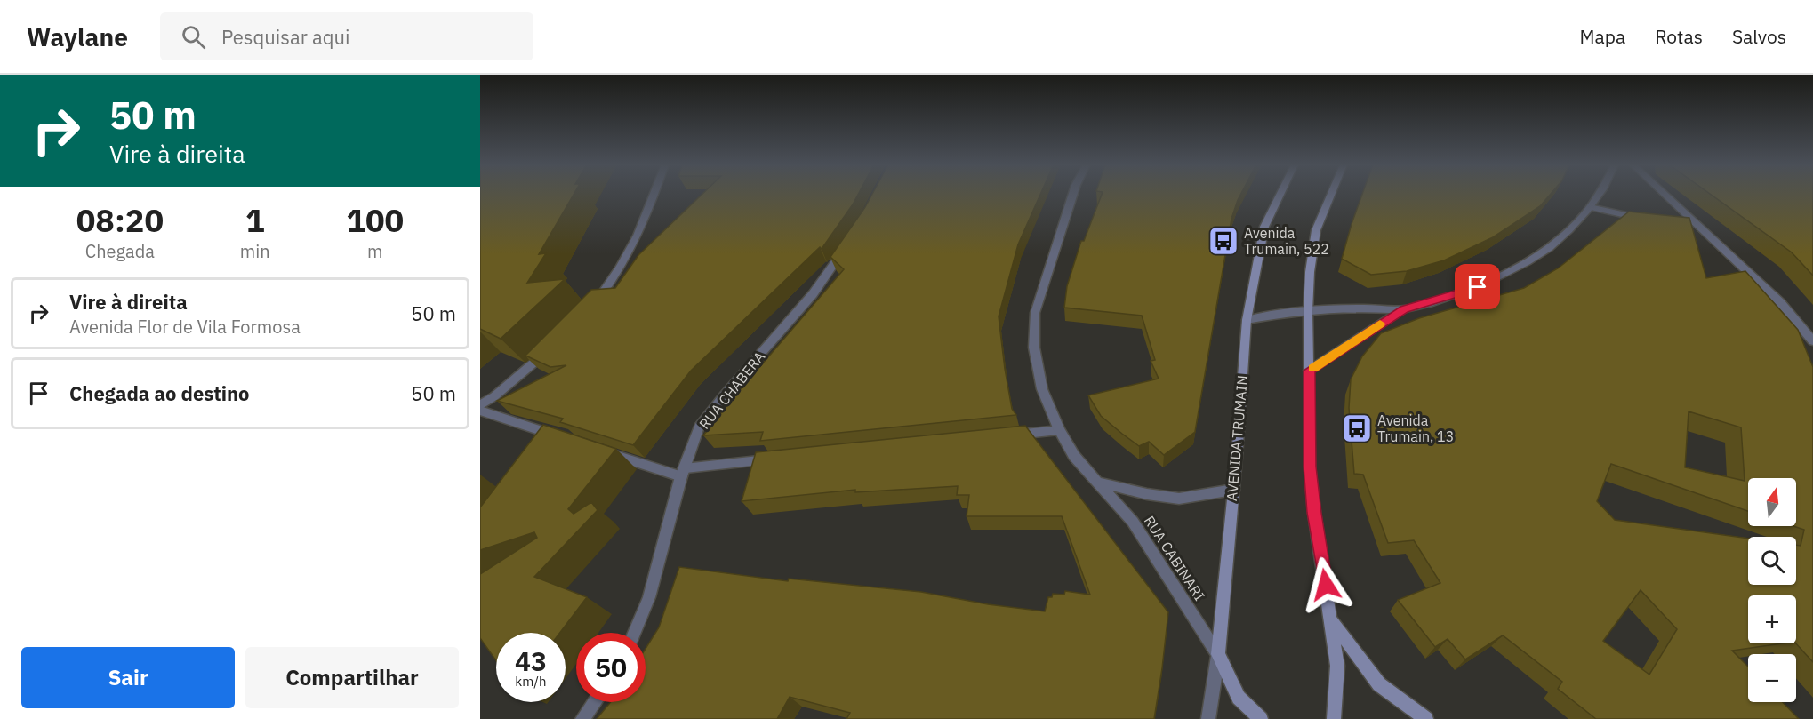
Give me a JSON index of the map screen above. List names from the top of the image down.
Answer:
{
  "streets": {
    "main road": ["AVENIDA TRUMAIN"],
    "street": ["RUA CHABERA", "RUA CABINARI"]
  },
  "crossings": [
    ["AVENIDA TRUMAIN", "RUA CABINARI"]
  ],
  "places": {
    "bus stop": ["Avenida Trumain, 522", "Avenida Trumain, 13"]
  },
  "north": "top",
  "page": {
    "header": "Waylane",
    "search": "Pesquisar aqui",
    "nav": ["Mapa", "Rotas", "Salvos"],
    "turn": ["50 m", "Vire à direita"],
    "eta": [
      "08:20",
      "Chegada",
      "1",
      "min",
      "100",
      "m"
    ],
    "list": [
      {
        "name": "Vire à direita",
        "note": "Avenida Flor de Vila Formosa",
        "value": "50 m"
      },
      {
        "name": "Chegada ao destino",
        "value": "50 m"
      }
    ],
    "map_buttons": ["+", "−"],
    "speed": "43 km/h",
    "limit": "50",
    "buttons": ["Sair", "Compartilhar"]
  }
}
